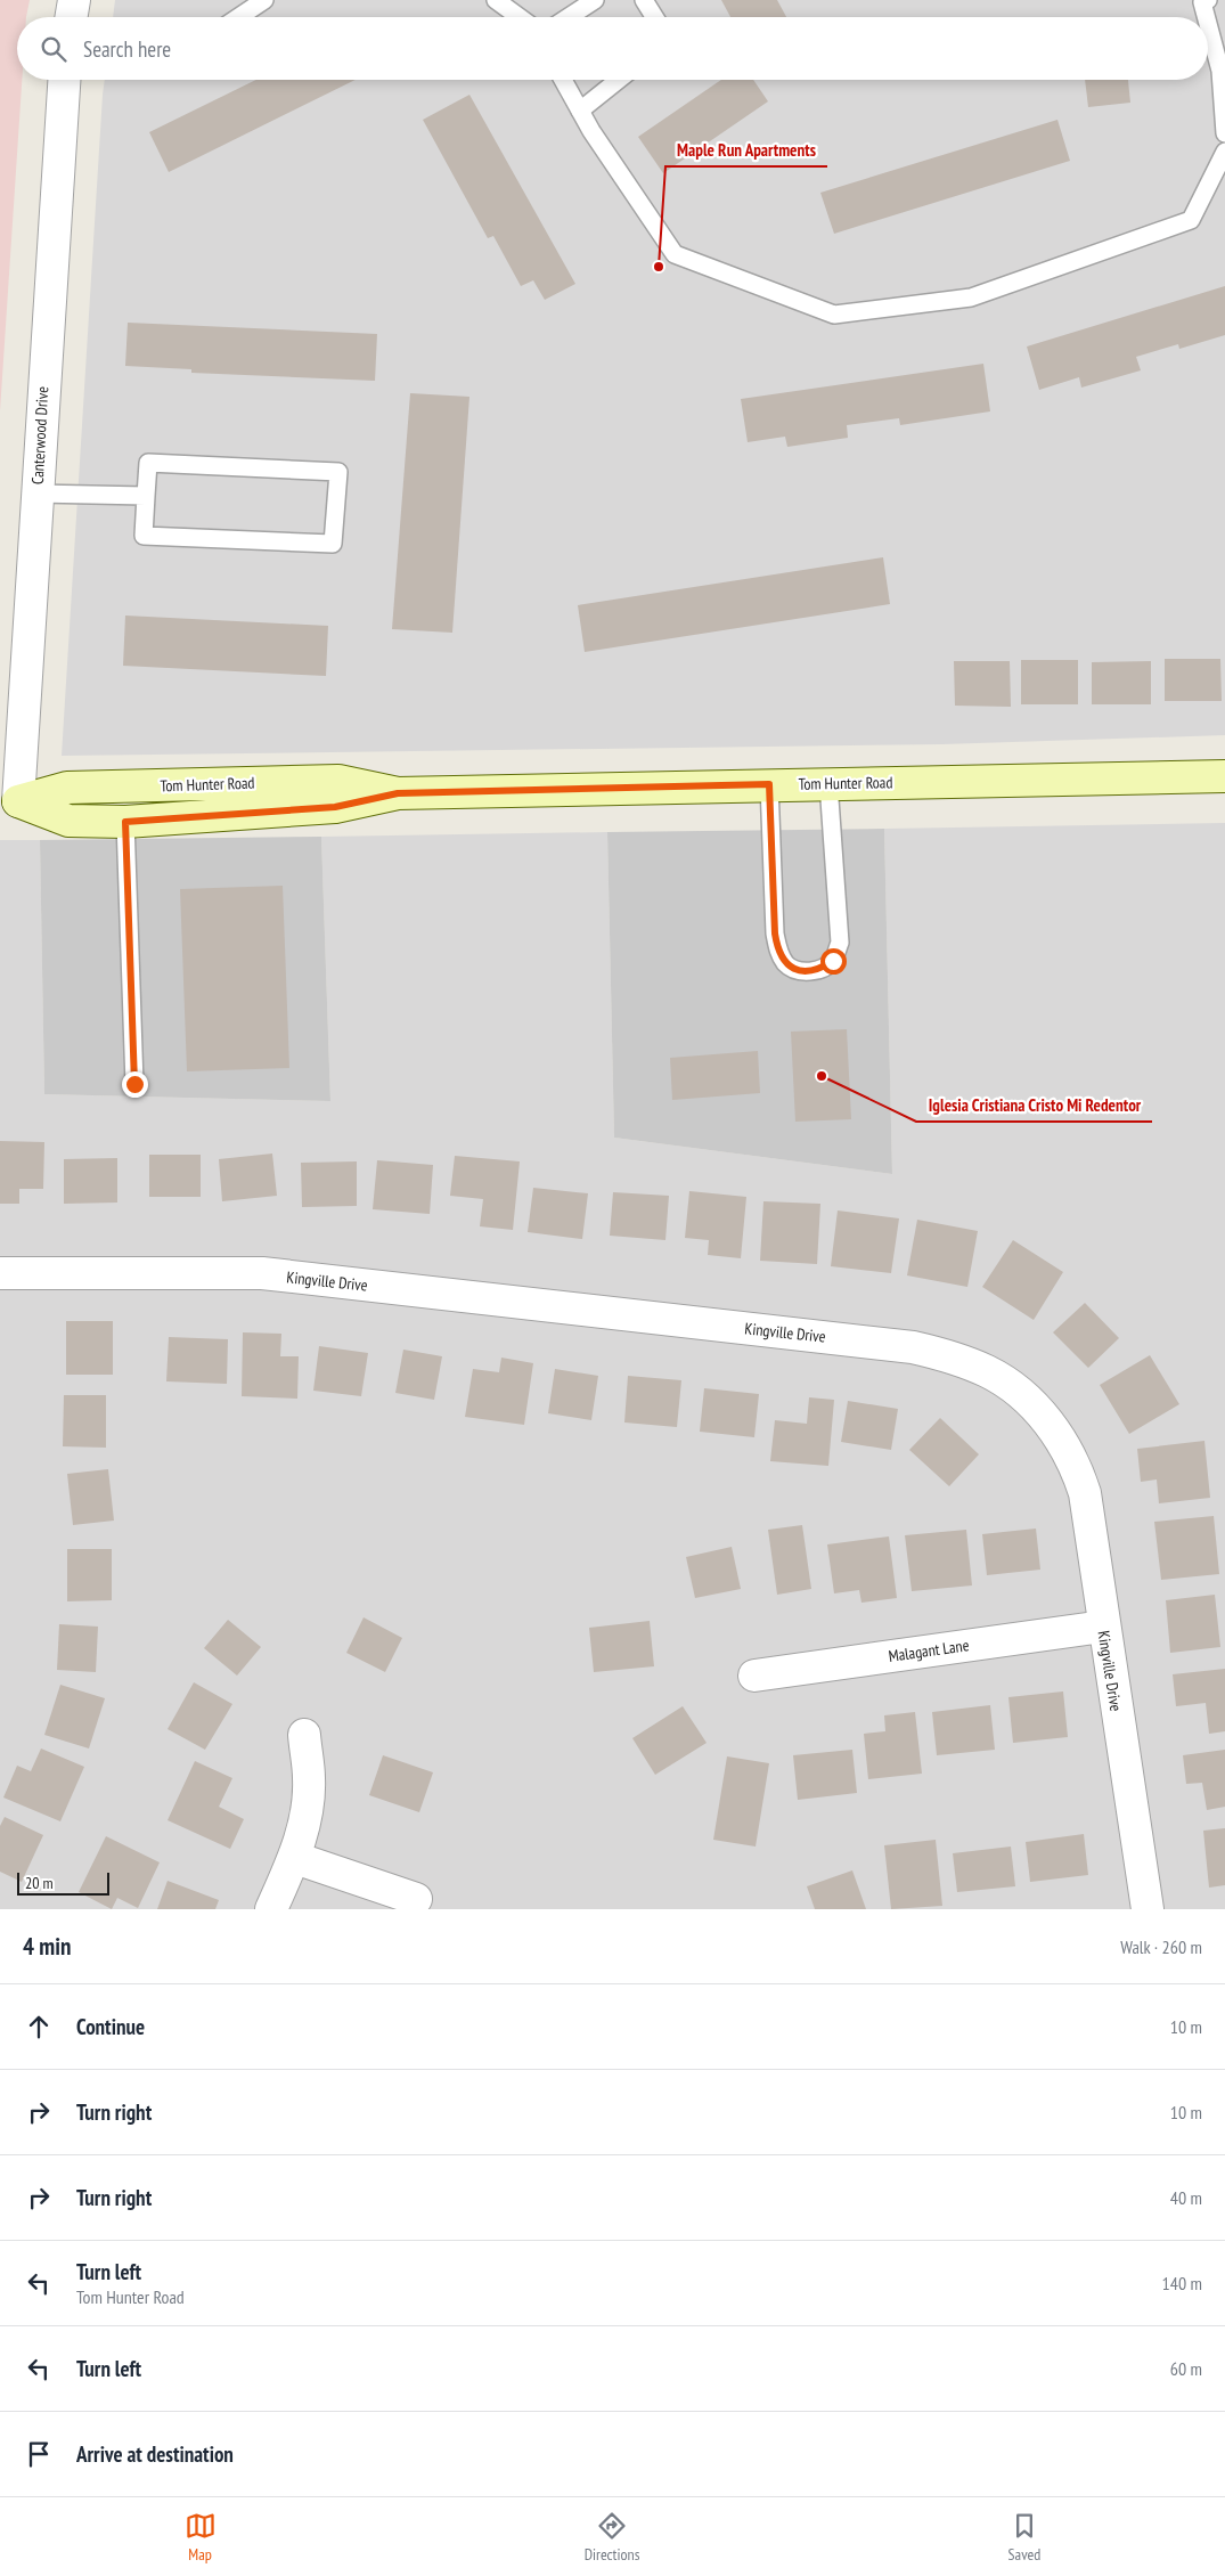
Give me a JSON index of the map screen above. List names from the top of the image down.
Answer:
{
  "streets": {
    "street": [
      "Canterwood Drive",
      "Tom Hunter Road",
      "Kingville Drive",
      "Malagant Lane"
    ]
  },
  "crossings": [
    ["Canterwood Drive", "Tom Hunter Road"],
    ["Kingville Drive", "Malagant Lane"]
  ],
  "places": ["Maple Run Apartments", "Iglesia Cristiana Cristo Mi Redentor"],
  "scale_bar": "20 m",
  "page": {
    "search": "Search here",
    "scale": "20 m",
    "heading": ["4 min", "Walk · 260 m"],
    "list": [
      ["Continue", "10 m"],
      ["Turn right", "10 m"],
      ["Turn right", "40 m"],
      ["Turn left", "Tom Hunter Road", "140 m"],
      ["Turn left", "60 m"],
      "Arrive at destination"
    ],
    "nav": ["Map", "Directions", "Saved"]
  }
}
